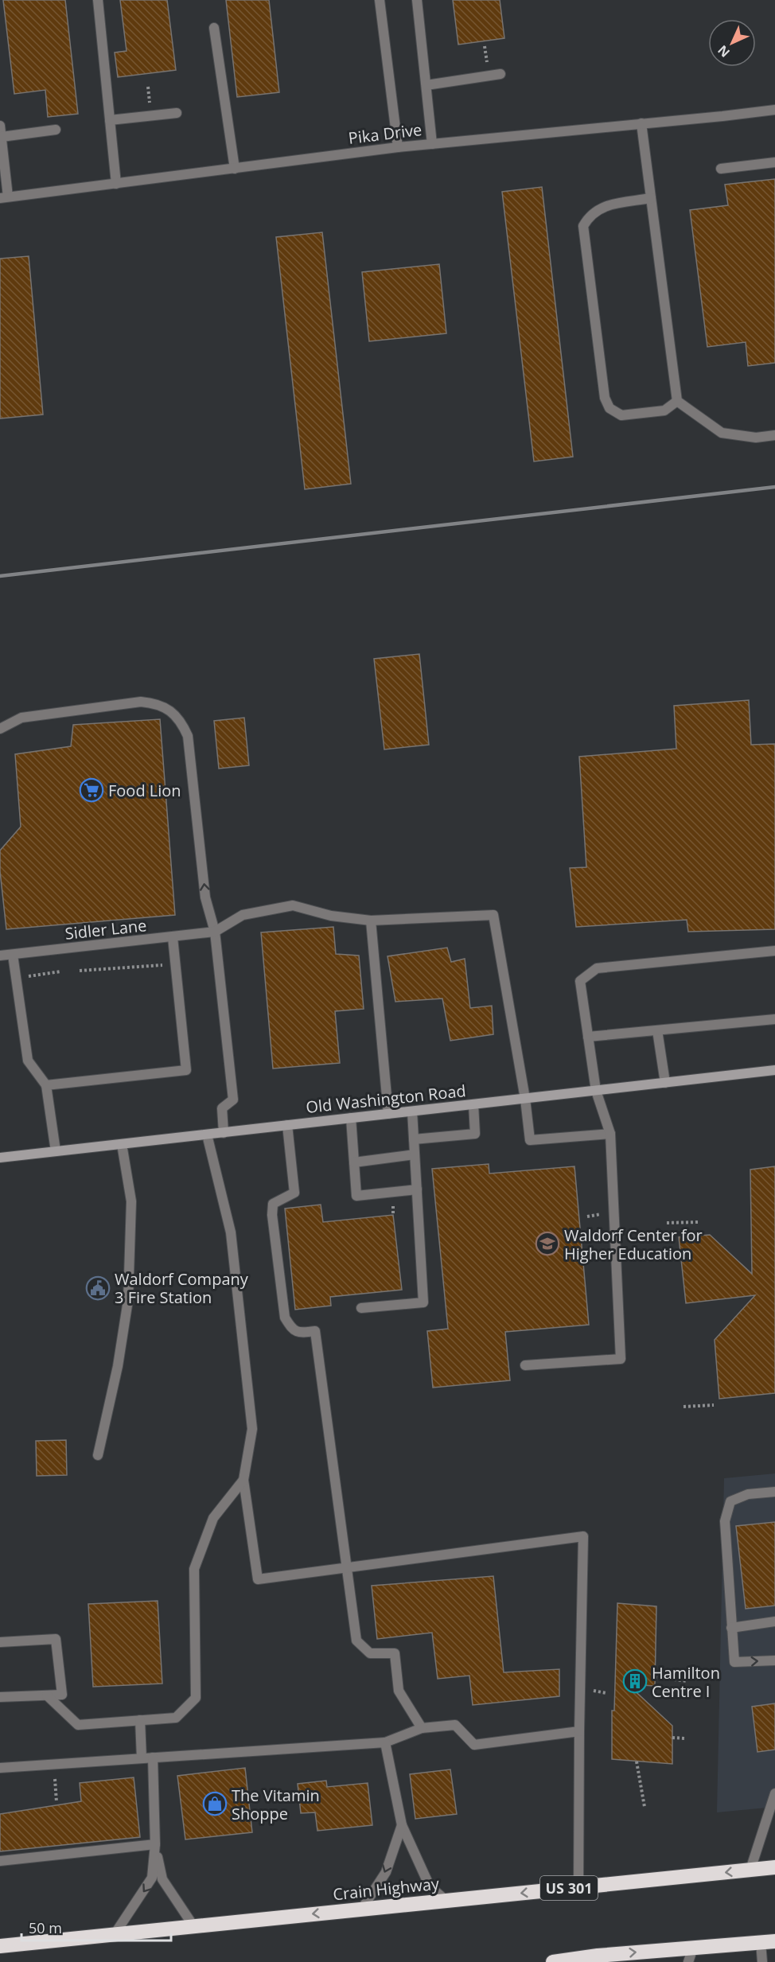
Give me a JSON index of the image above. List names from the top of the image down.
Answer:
{
  "streets": {
    "highway": ["US 301", "Crain Highway"],
    "main road": ["Old Washington Road"],
    "street": ["Pika Drive", "Sidler Lane"]
  },
  "places": {
    "supermarket": ["Food Lion"],
    "school or university": ["Waldorf Center for Higher Education"],
    "public building": ["Waldorf Company 3 Fire Station"],
    "building": ["Hamilton Centre I"],
    "shop": ["The Vitamin Shoppe"]
  },
  "scale_bar": "50 m",
  "north": "bottom left"
}
